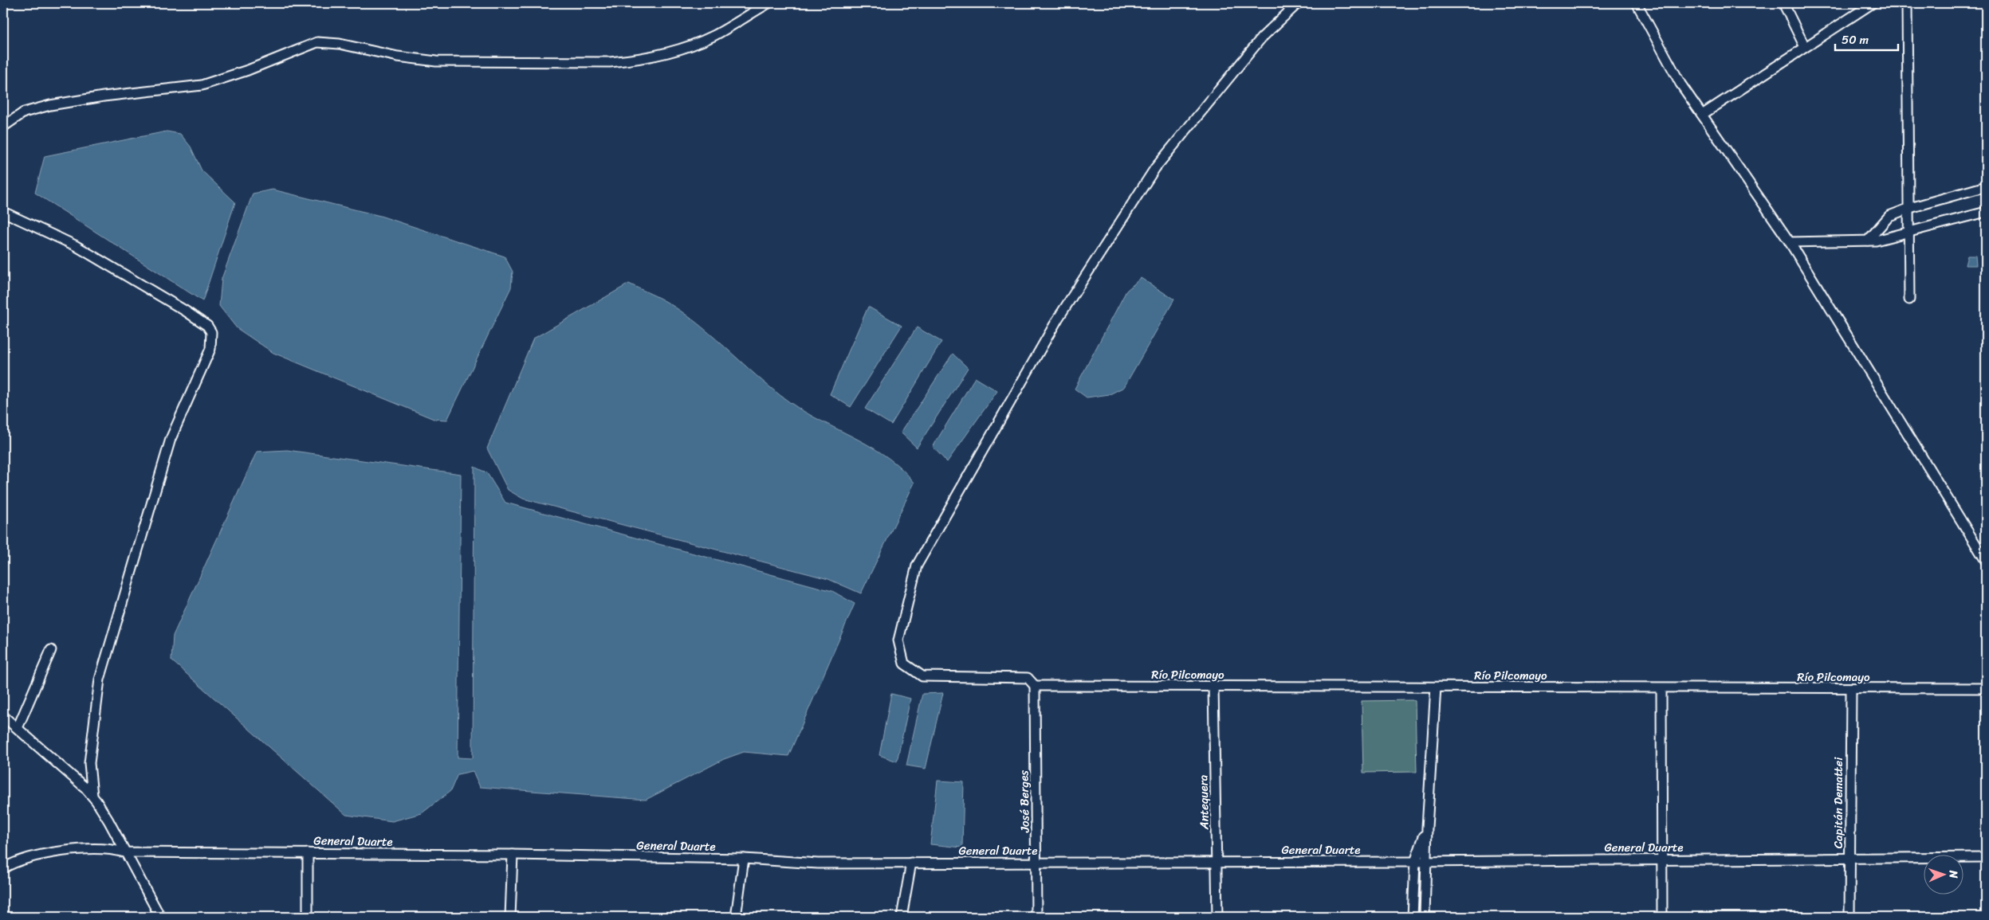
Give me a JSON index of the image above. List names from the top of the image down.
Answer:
{
  "streets": {
    "street": [
      "Río Pilcomayo",
      "José Berges",
      "Antequera",
      "Capitán Demattei",
      "General Duarte"
    ]
  },
  "crossings": [
    ["Río Pilcomayo", "José Berges"],
    ["Río Pilcomayo", "Antequera"],
    ["Río Pilcomayo", "Capitán Demattei"],
    ["José Berges", "General Duarte"],
    ["Antequera", "General Duarte"],
    ["Capitán Demattei", "General Duarte"]
  ],
  "scale_bar": "50 m",
  "north": "right"
}
